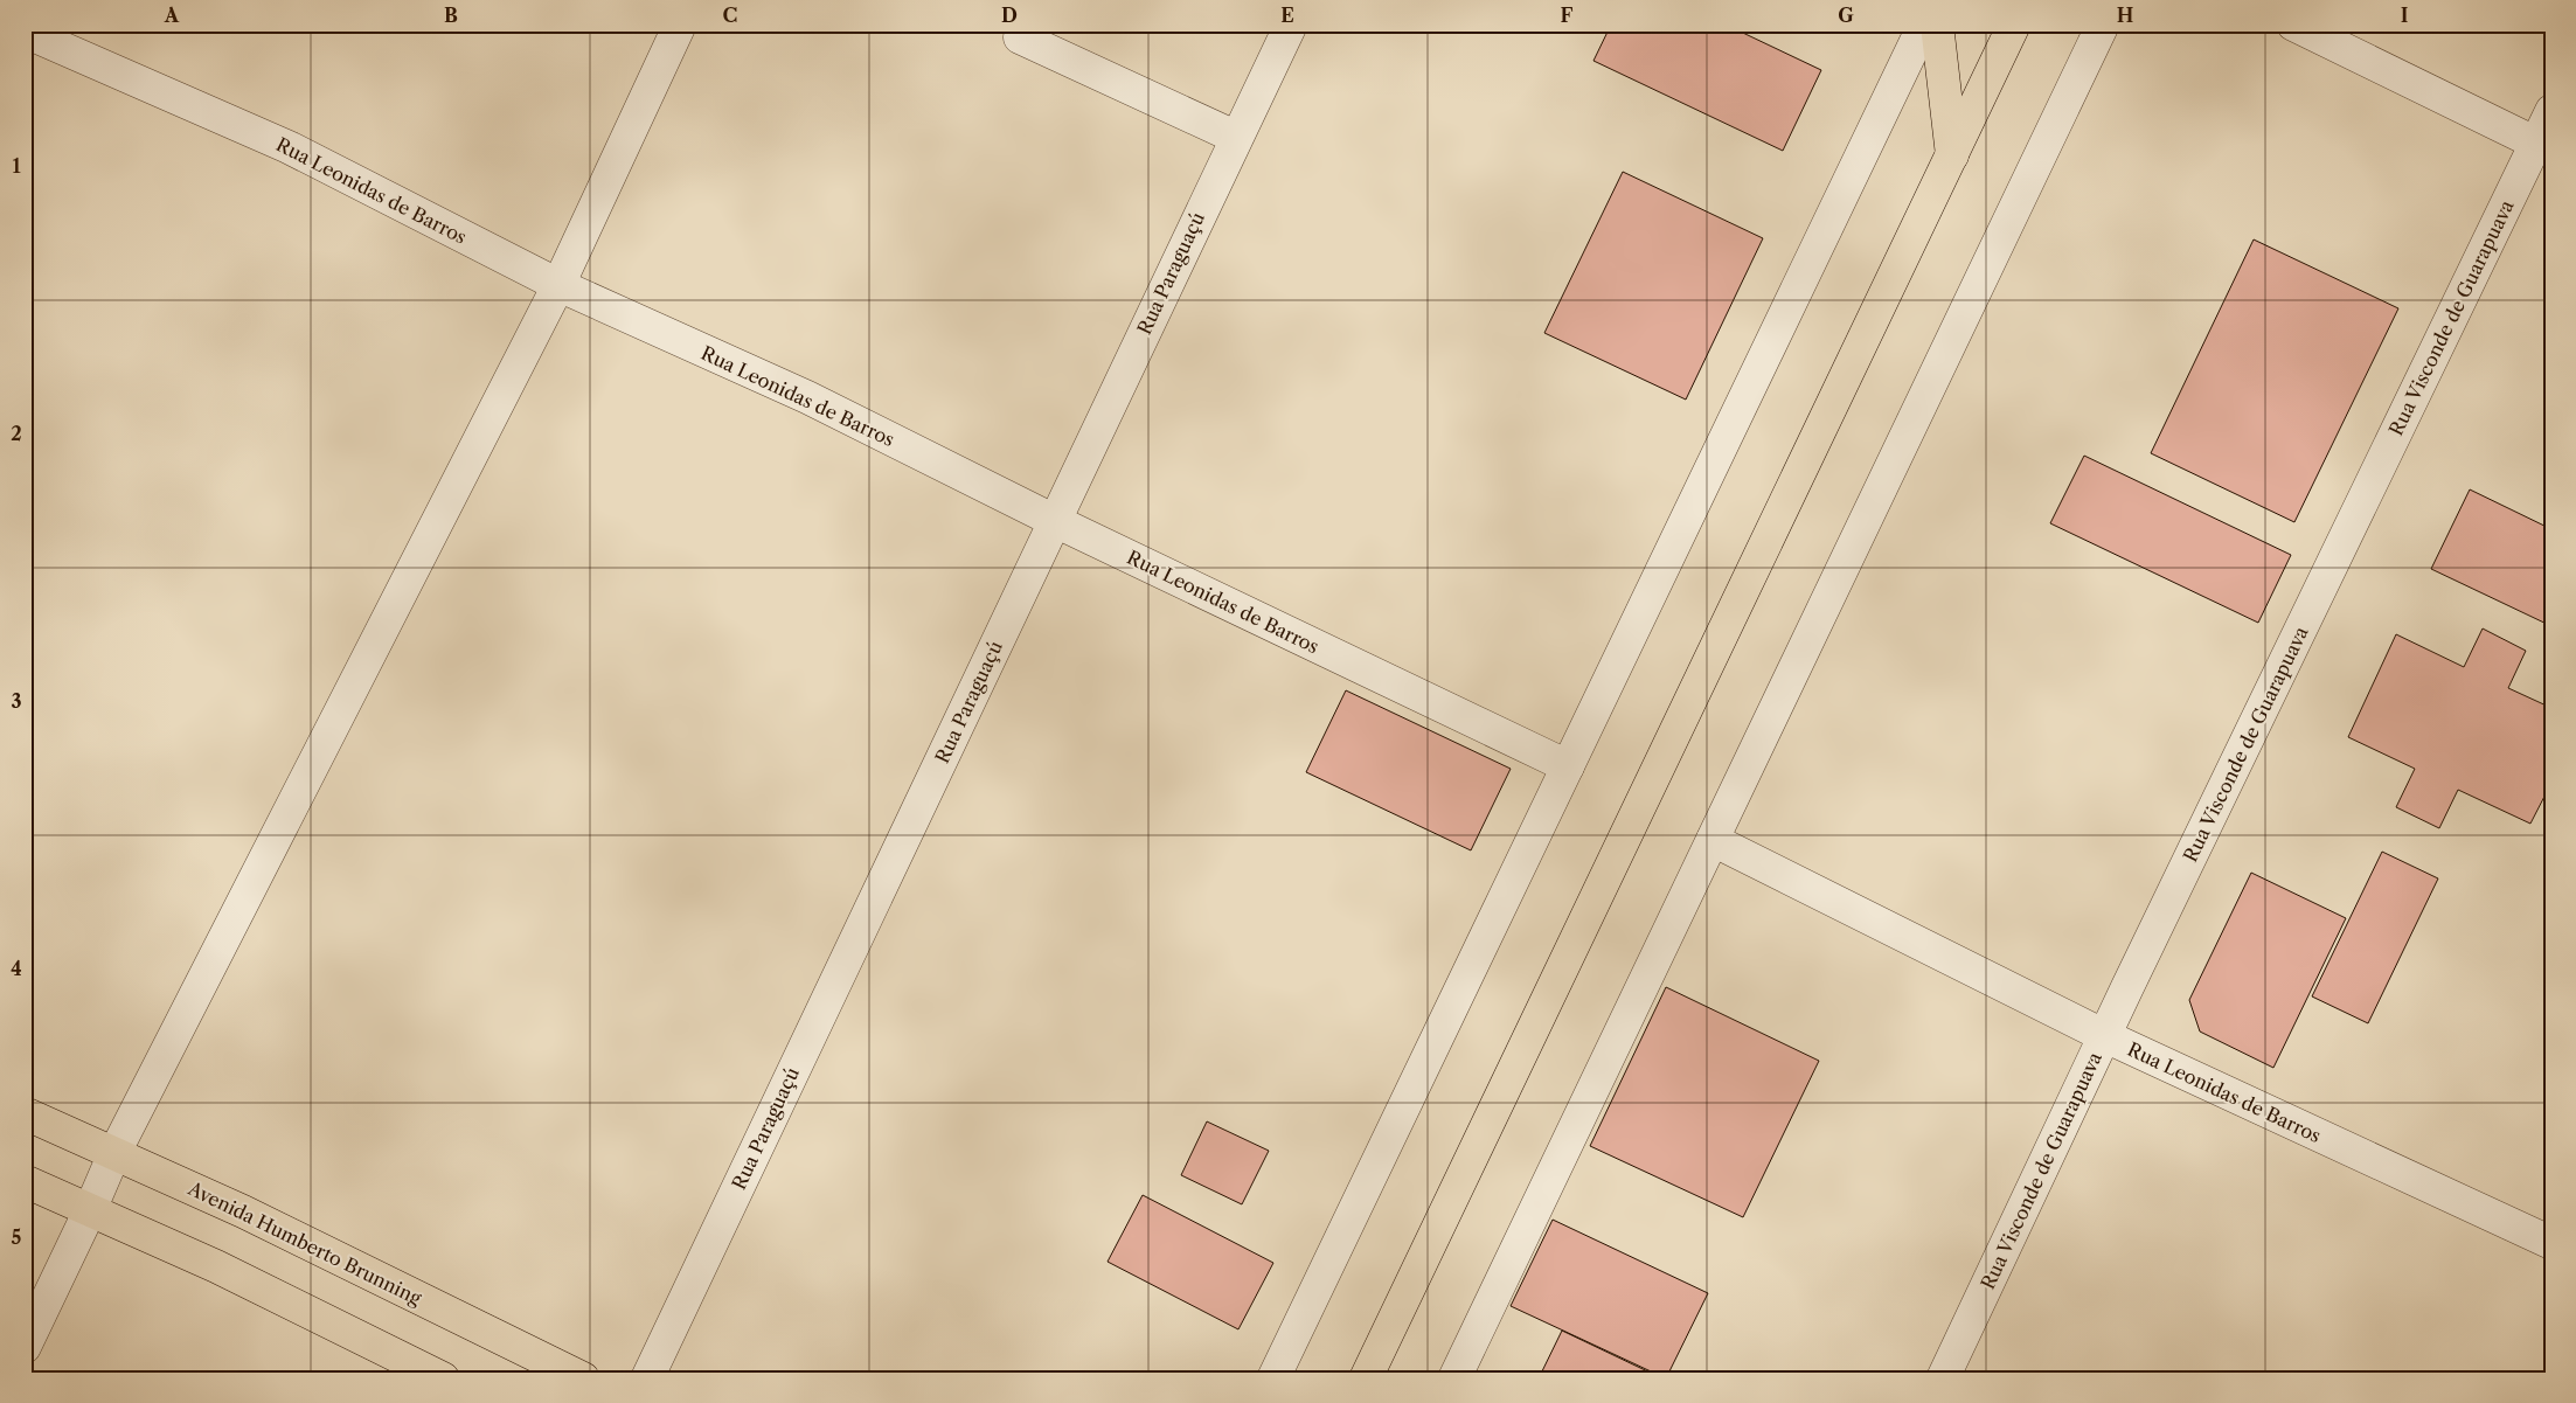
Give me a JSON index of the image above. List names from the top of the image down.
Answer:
{
  "streets": {
    "main road": ["Avenida Humberto Brunning"],
    "street": ["Rua Leonidas de Barros", "Rua Paraguaçú", "Rua Visconde de Guarapuava"]
  },
  "crossings": [
    ["Rua Leonidas de Barros", "Rua Paraguaçú"],
    ["Rua Leonidas de Barros", "Rua Visconde de Guarapuava"]
  ],
  "grid": {
    "columns": [
      "A",
      "B",
      "C",
      "D",
      "E",
      "F",
      "G",
      "H",
      "I"
    ],
    "rows": [
      "1",
      "2",
      "3",
      "4",
      "5"
    ]
  }
}
